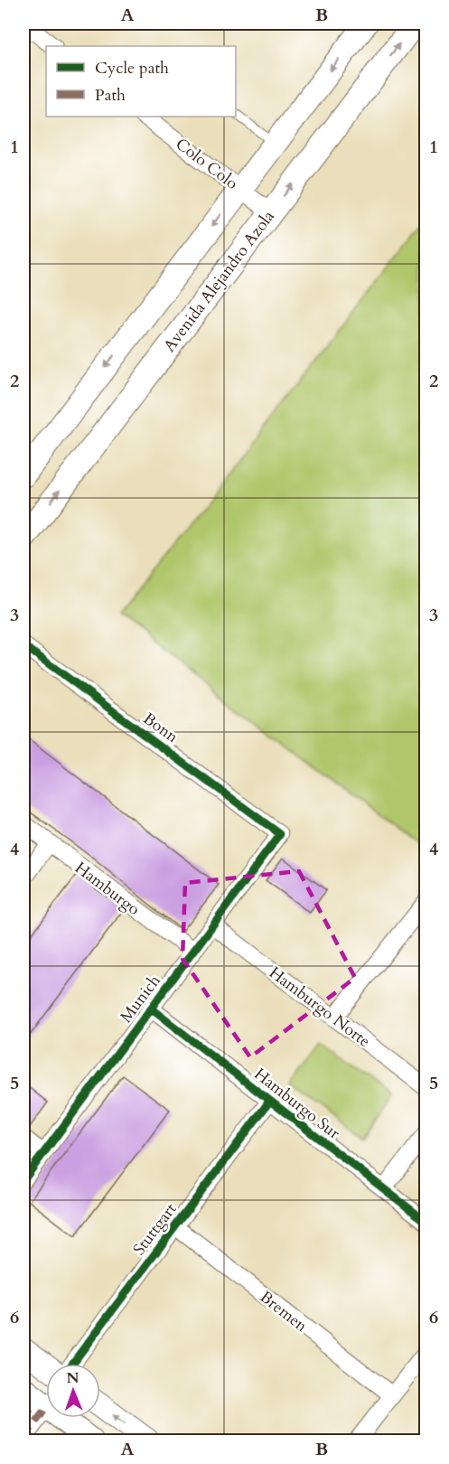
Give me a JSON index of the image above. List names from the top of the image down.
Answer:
{
  "streets": {
    "main road": ["Avenida Alejandro Azola"],
    "street": [
      "Colo Colo",
      "Bonn",
      "Hamburgo",
      "Munich",
      "Hamburgo Norte",
      "Hamburgo Sur",
      "Stuttgart",
      "Bremen"
    ]
  },
  "crossings": [
    ["Colo Colo", "Avenida Alejandro Azola"],
    ["Bonn", "Munich"],
    ["Hamburgo", "Munich"],
    ["Munich", "Hamburgo Norte"],
    ["Munich", "Hamburgo Sur"],
    ["Hamburgo Sur", "Stuttgart"],
    ["Stuttgart", "Bremen"]
  ],
  "legend": ["Cycle path", "Path"],
  "north": "top",
  "grid": {
    "columns": ["A", "B"],
    "rows": [
      "1",
      "2",
      "3",
      "4",
      "5",
      "6"
    ]
  }
}
